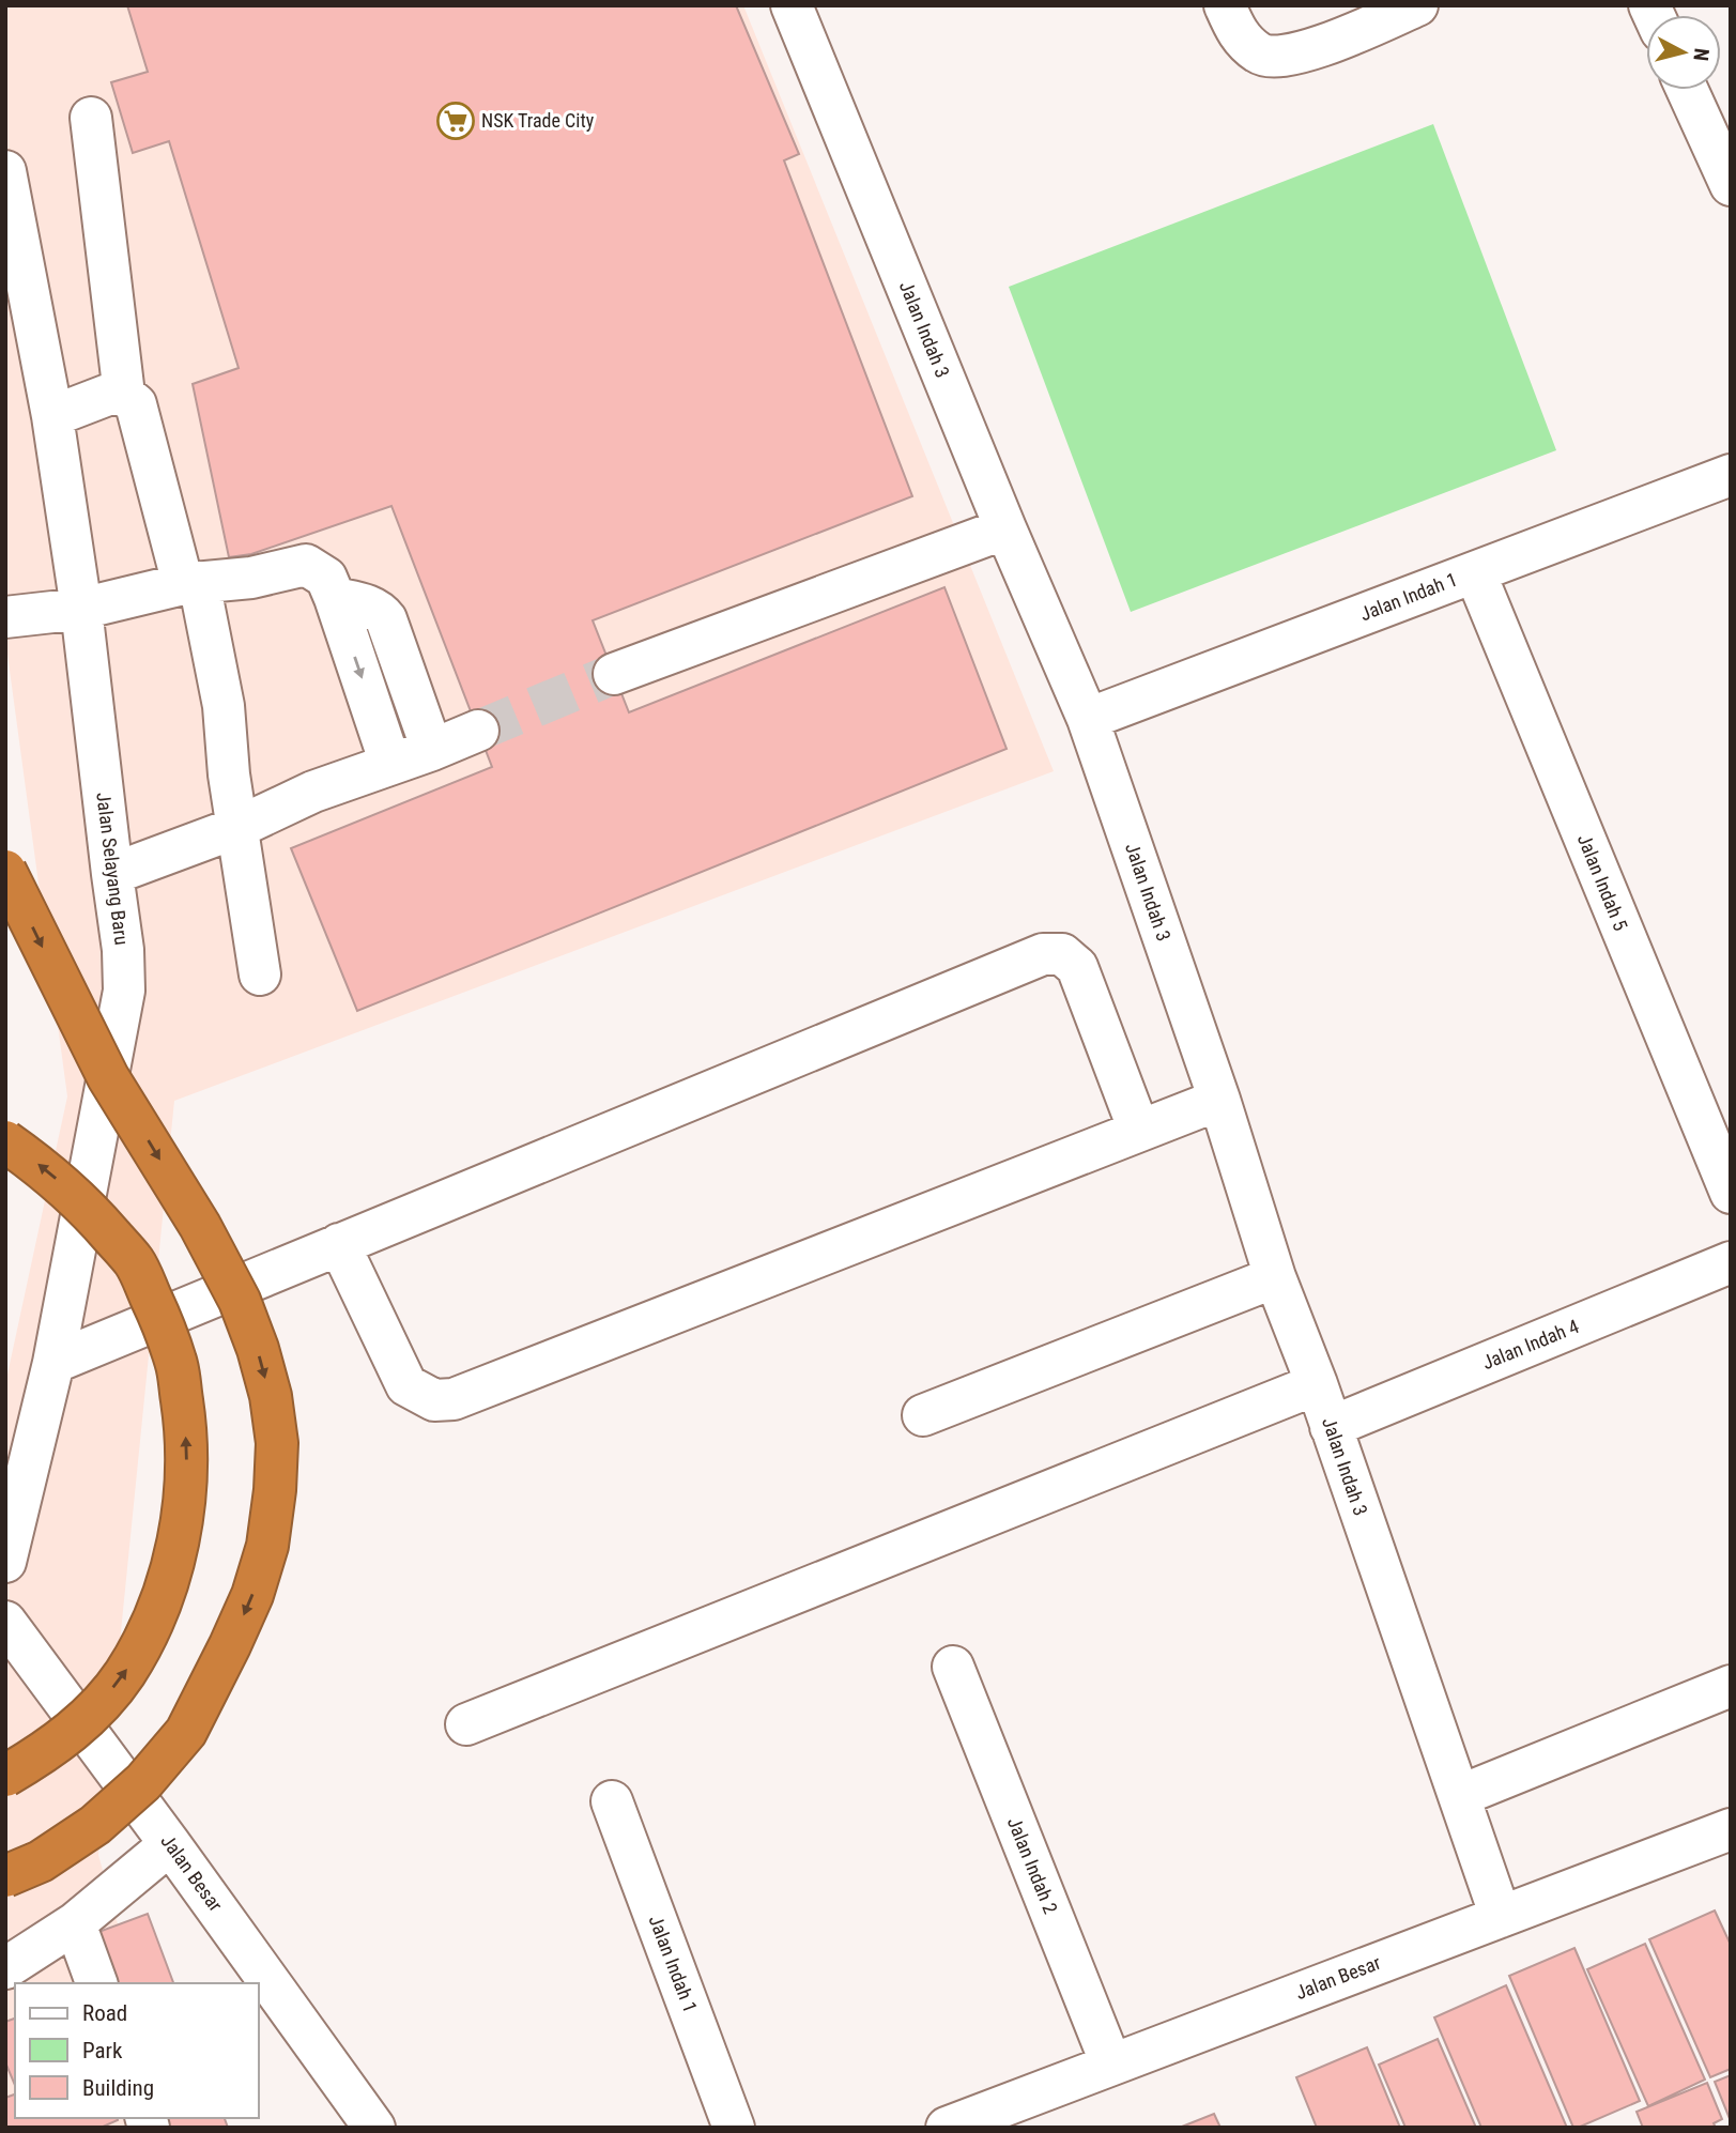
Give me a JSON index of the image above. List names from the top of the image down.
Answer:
{
  "streets": {
    "street": [
      "Jalan Indah 3",
      "Jalan Indah 1",
      "Jalan Selayang Baru",
      "Jalan Indah 5",
      "Jalan Indah 4",
      "Jalan Indah 2",
      "Jalan Besar"
    ]
  },
  "crossings": [
    ["Jalan Indah 3", "Jalan Indah 1"],
    ["Jalan Indah 3", "Jalan Indah 4"],
    ["Jalan Indah 3", "Jalan Besar"],
    ["Jalan Indah 1", "Jalan Indah 5"],
    ["Jalan Indah 2", "Jalan Besar"]
  ],
  "places": {
    "supermarket": ["NSK Trade City"]
  },
  "legend": ["Road", "Park", "Building"],
  "north": "right"
}
